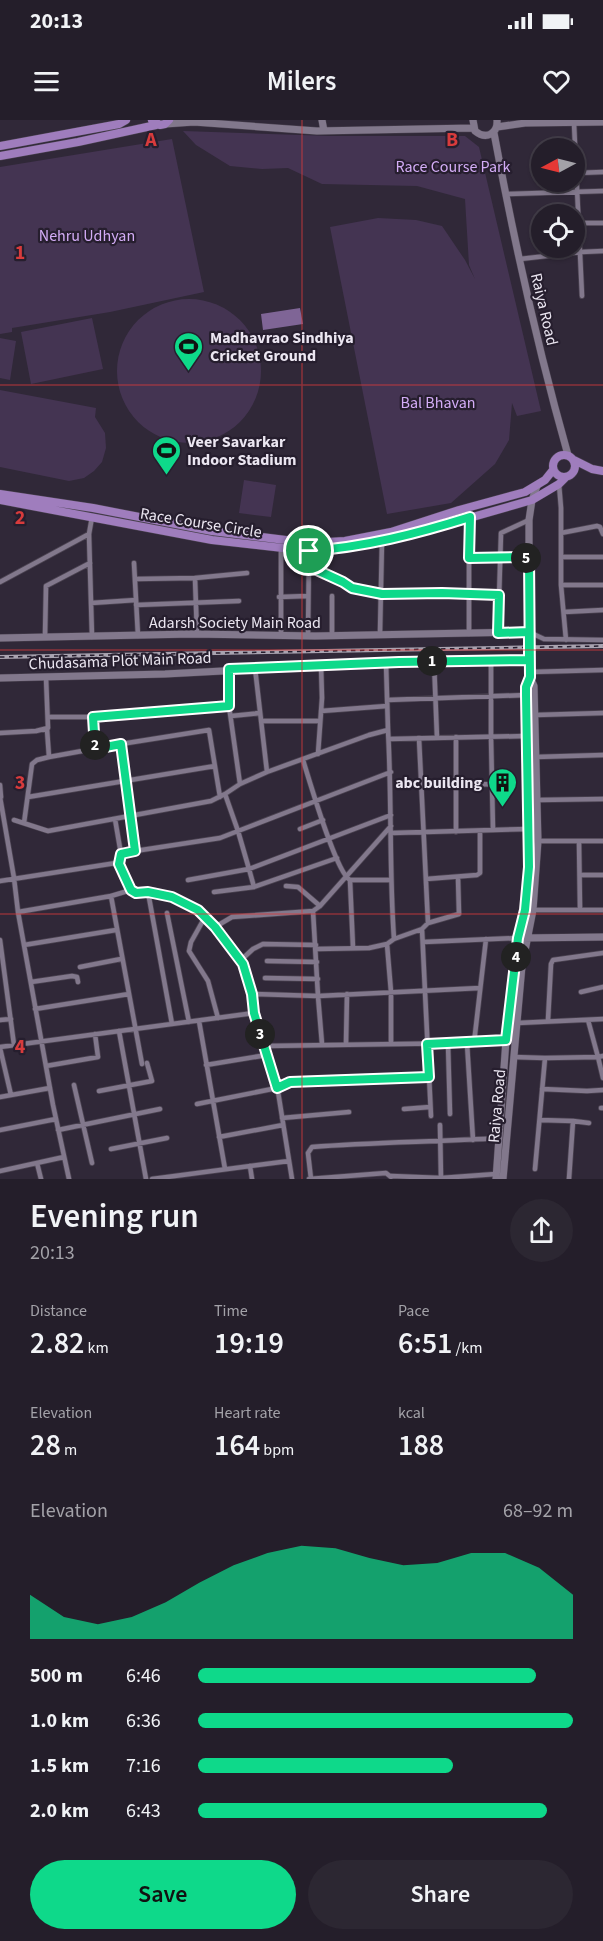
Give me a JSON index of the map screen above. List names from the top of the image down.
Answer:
{
  "streets": {
    "main road": ["Race Course Circle"],
    "street": ["Raiya Road", "Adarsh Society Main Road", "Chudasama Plot Main Road"]
  },
  "crossings": [
    ["Raiya Road", "Race Course Circle"],
    ["Raiya Road", "Adarsh Society Main Road"],
    ["Raiya Road", "Chudasama Plot Main Road"]
  ],
  "parks": ["Race Course Park", "Nehru Udhyan", "Bal Bhavan"],
  "places": {
    "sports": ["Madhavrao Sindhiya Cricket Ground", "Veer Savarkar Indoor Stadium"],
    "building": ["abc building"]
  },
  "north": "left",
  "page": {
    "status": "20:13",
    "header": "Milers",
    "pins": [
      "5",
      "1",
      "2",
      "4",
      "3"
    ],
    "heading": ["Evening run", "20:13"],
    "stats": [
      ["Distance", "2.82 km"],
      ["Time", "19:19"],
      ["Pace", "6:51 /km"],
      ["Elevation", "28 m"],
      ["Heart rate", "164 bpm"],
      ["kcal", "188"]
    ],
    "chart": ["Elevation", "68–92 m"],
    "list": [
      {
        "name": "500 m",
        "note": "6:46"
      },
      {
        "name": "1.0 km",
        "note": "6:36"
      },
      {
        "name": "1.5 km",
        "note": "7:16"
      },
      {
        "name": "2.0 km",
        "note": "6:43"
      }
    ],
    "buttons": ["Save", "Share"]
  },
  "grid": {
    "columns": ["A", "B"],
    "rows": [
      "1",
      "2",
      "3",
      "4"
    ]
  }
}
